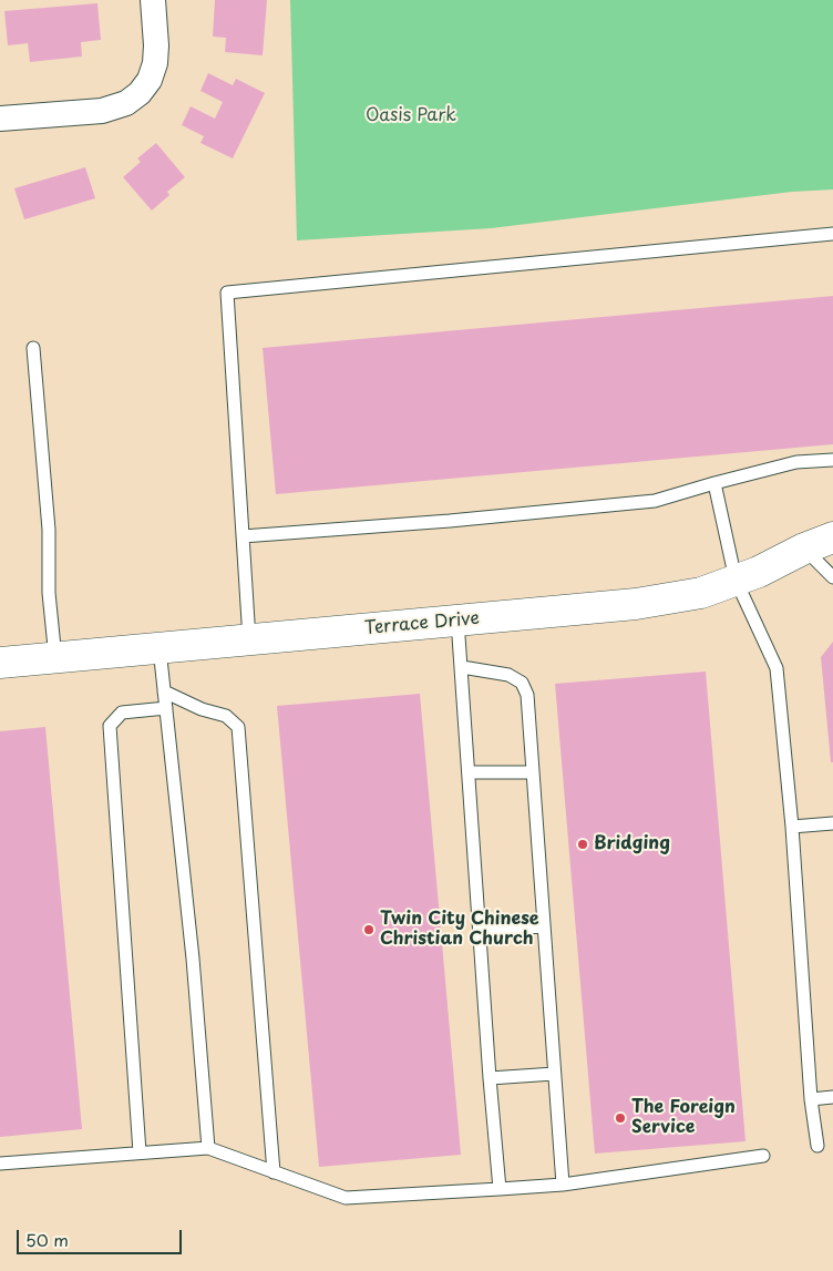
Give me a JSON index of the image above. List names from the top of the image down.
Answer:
{
  "streets": {
    "street": ["Terrace Drive"]
  },
  "parks": ["Oasis Park"],
  "places": ["Bridging", "Twin City Chinese Christian Church", "The Foreign Service"],
  "scale_bar": "50 m"
}
